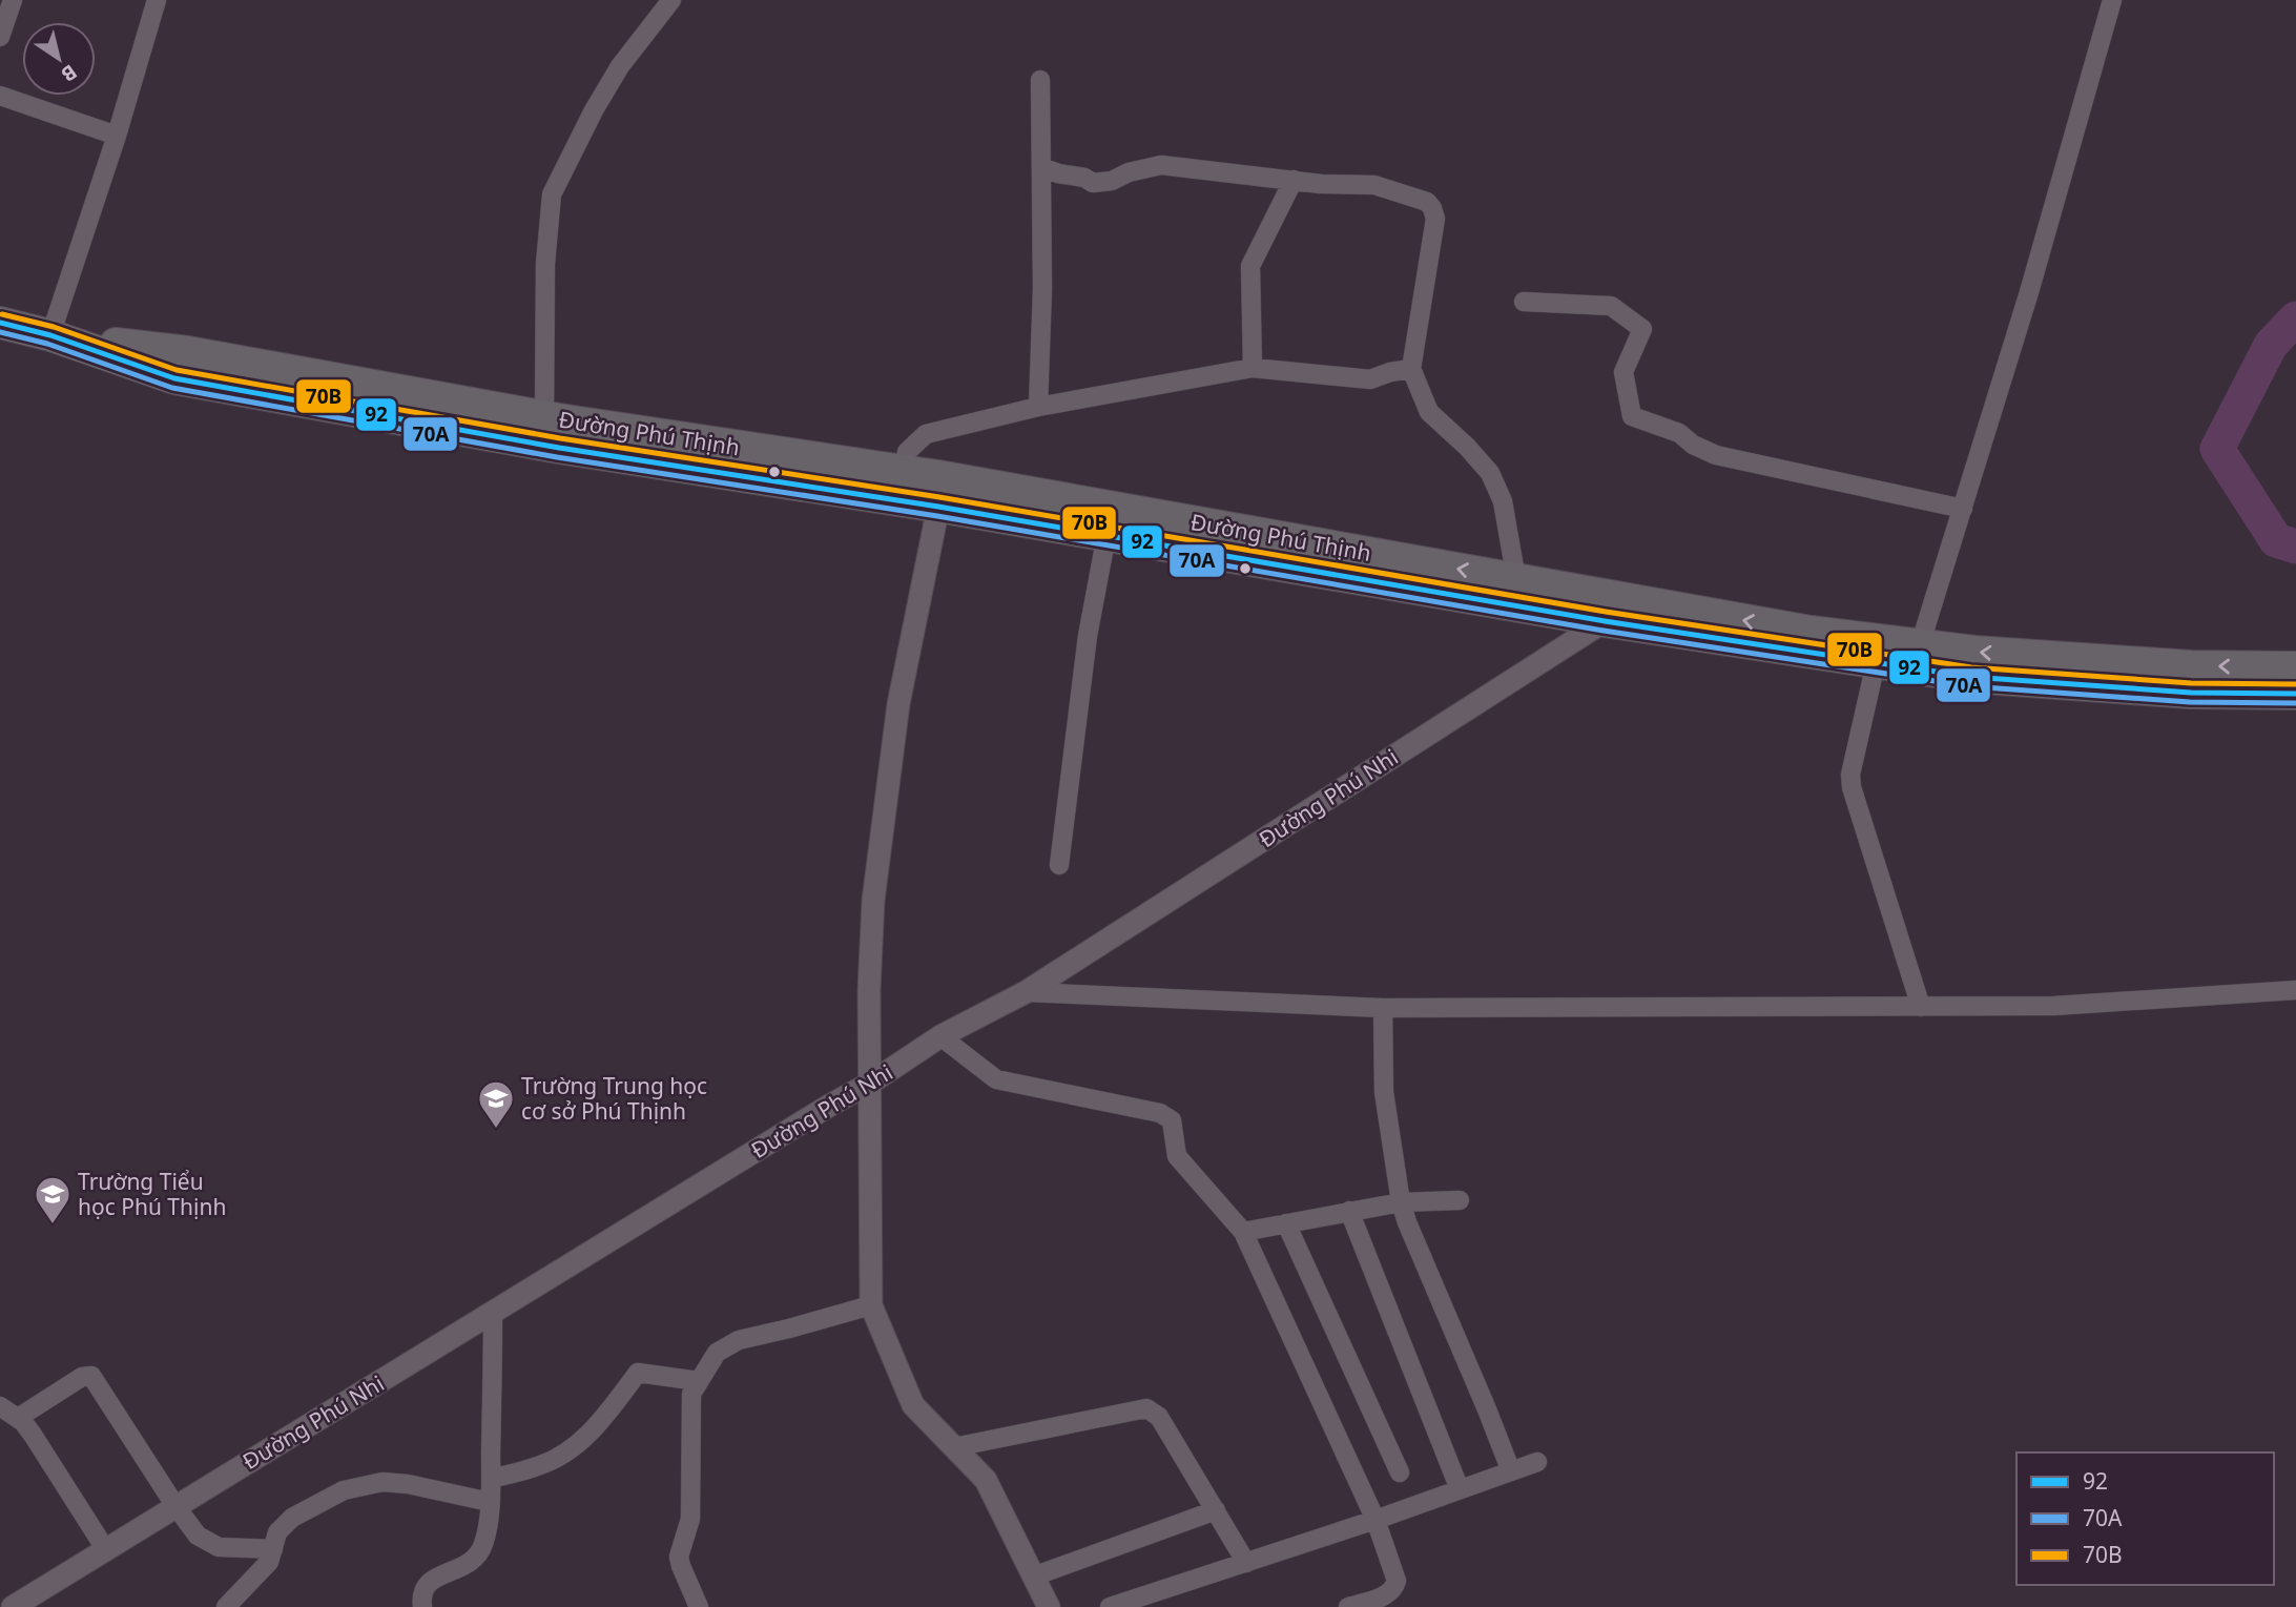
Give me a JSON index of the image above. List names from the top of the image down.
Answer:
{
  "streets": {
    "highway": ["Đường Phú Thịnh"],
    "street": ["Đường Phú Nhi"]
  },
  "crossings": [
    ["Đường Phú Thịnh", "Đường Phú Nhi"]
  ],
  "places": {
    "school or university": ["Trường Trung học cơ sở Phú Thịnh", "Trường Tiểu học Phú Thịnh"]
  },
  "lines": ["transit line 70B", "transit line 92", "transit line 70A"],
  "legend": ["92", "70A", "70B"],
  "north": "bottom right"
}
